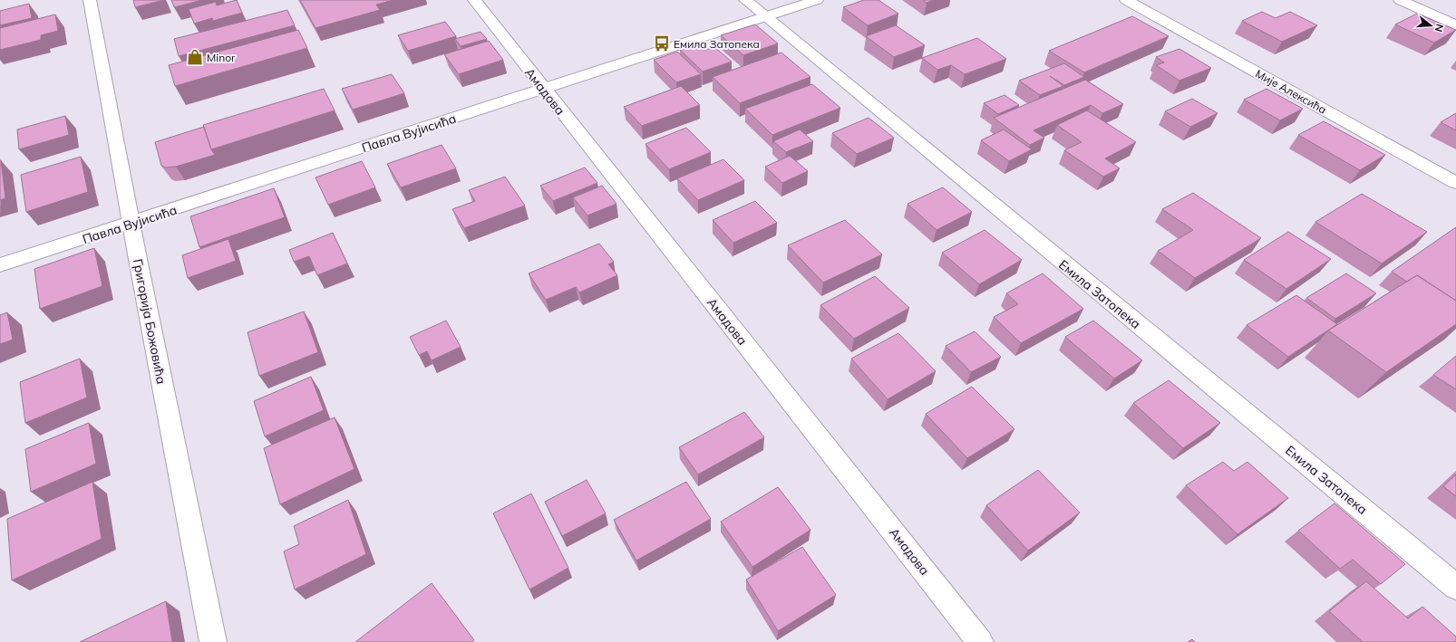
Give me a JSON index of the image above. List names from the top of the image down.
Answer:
{
  "streets": {
    "street": [
      "Амадова",
      "Мије Алексића",
      "Павла Вујисића",
      "Емила Затопека",
      "Григорија Божовића"
    ]
  },
  "crossings": [
    ["Амадова", "Павла Вујисића"],
    ["Павла Вујисића", "Емила Затопека"],
    ["Павла Вујисића", "Григорија Божовића"]
  ],
  "places": {
    "bus stop": ["Емила Затопека"],
    "shop": ["Minor"]
  },
  "north": "right"
}
